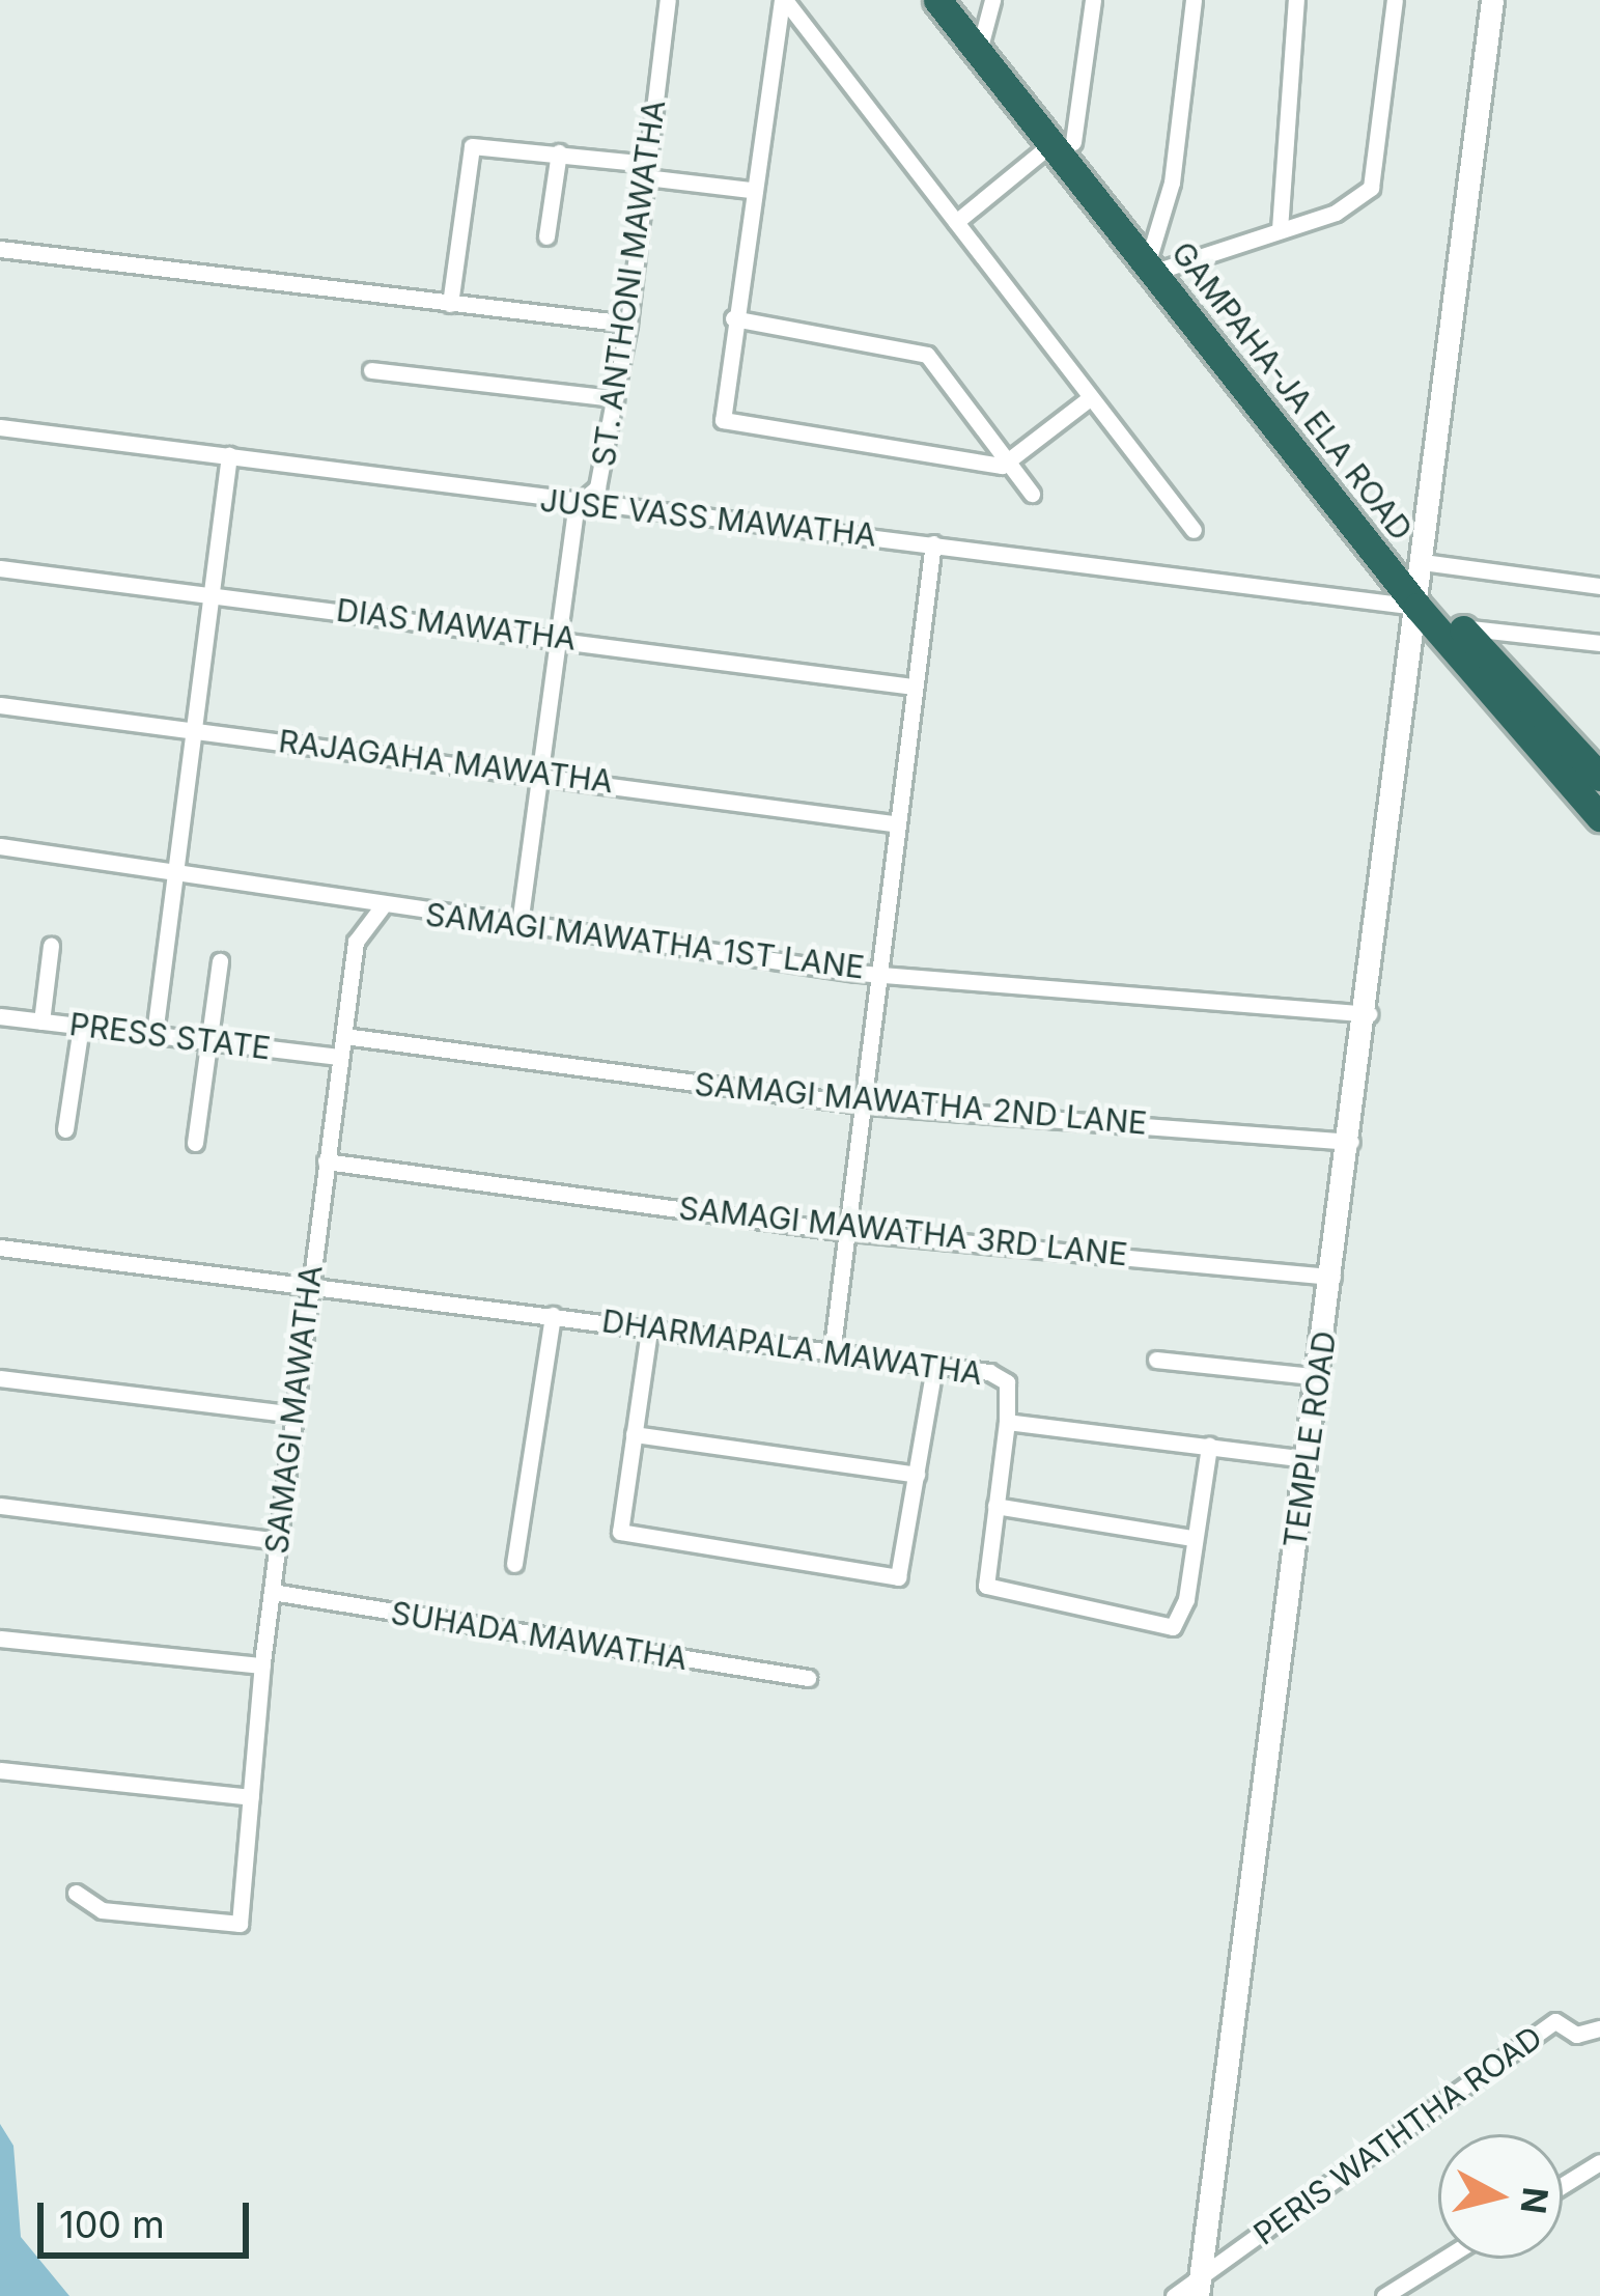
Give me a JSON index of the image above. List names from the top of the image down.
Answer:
{
  "streets": {
    "highway": ["GAMPAHA-JA ELA ROAD"],
    "street": [
      "ST. ANTHONI MAWATHA",
      "JUSE VASS MAWATHA",
      "DIAS MAWATHA",
      "RAJAGAHA MAWATHA",
      "SAMAGI MAWATHA 1ST LANE",
      "PRESS STATE",
      "SAMAGI MAWATHA 2ND LANE",
      "SAMAGI MAWATHA 3RD LANE",
      "DHARMAPALA MAWATHA",
      "SAMAGI MAWATHA",
      "TEMPLE ROAD",
      "SUHADA MAWATHA",
      "PERIS WATHTHA ROAD"
    ]
  },
  "crossings": [
    ["ST. ANTHONI MAWATHA", "JUSE VASS MAWATHA"],
    ["ST. ANTHONI MAWATHA", "DIAS MAWATHA"],
    ["ST. ANTHONI MAWATHA", "RAJAGAHA MAWATHA"],
    ["ST. ANTHONI MAWATHA", "SAMAGI MAWATHA 1ST LANE"],
    ["GAMPAHA-JA ELA ROAD", "JUSE VASS MAWATHA"],
    ["GAMPAHA-JA ELA ROAD", "TEMPLE ROAD"],
    ["JUSE VASS MAWATHA", "TEMPLE ROAD"],
    ["SAMAGI MAWATHA 1ST LANE", "SAMAGI MAWATHA"],
    ["SAMAGI MAWATHA 1ST LANE", "TEMPLE ROAD"],
    ["PRESS STATE", "SAMAGI MAWATHA"],
    ["SAMAGI MAWATHA 2ND LANE", "SAMAGI MAWATHA"],
    ["SAMAGI MAWATHA 2ND LANE", "TEMPLE ROAD"],
    ["SAMAGI MAWATHA 3RD LANE", "SAMAGI MAWATHA"],
    ["SAMAGI MAWATHA 3RD LANE", "TEMPLE ROAD"],
    ["DHARMAPALA MAWATHA", "SAMAGI MAWATHA"],
    ["DHARMAPALA MAWATHA", "TEMPLE ROAD"],
    ["SAMAGI MAWATHA", "SUHADA MAWATHA"],
    ["TEMPLE ROAD", "PERIS WATHTHA ROAD"]
  ],
  "scale_bar": "100 m",
  "north": "right"
}
